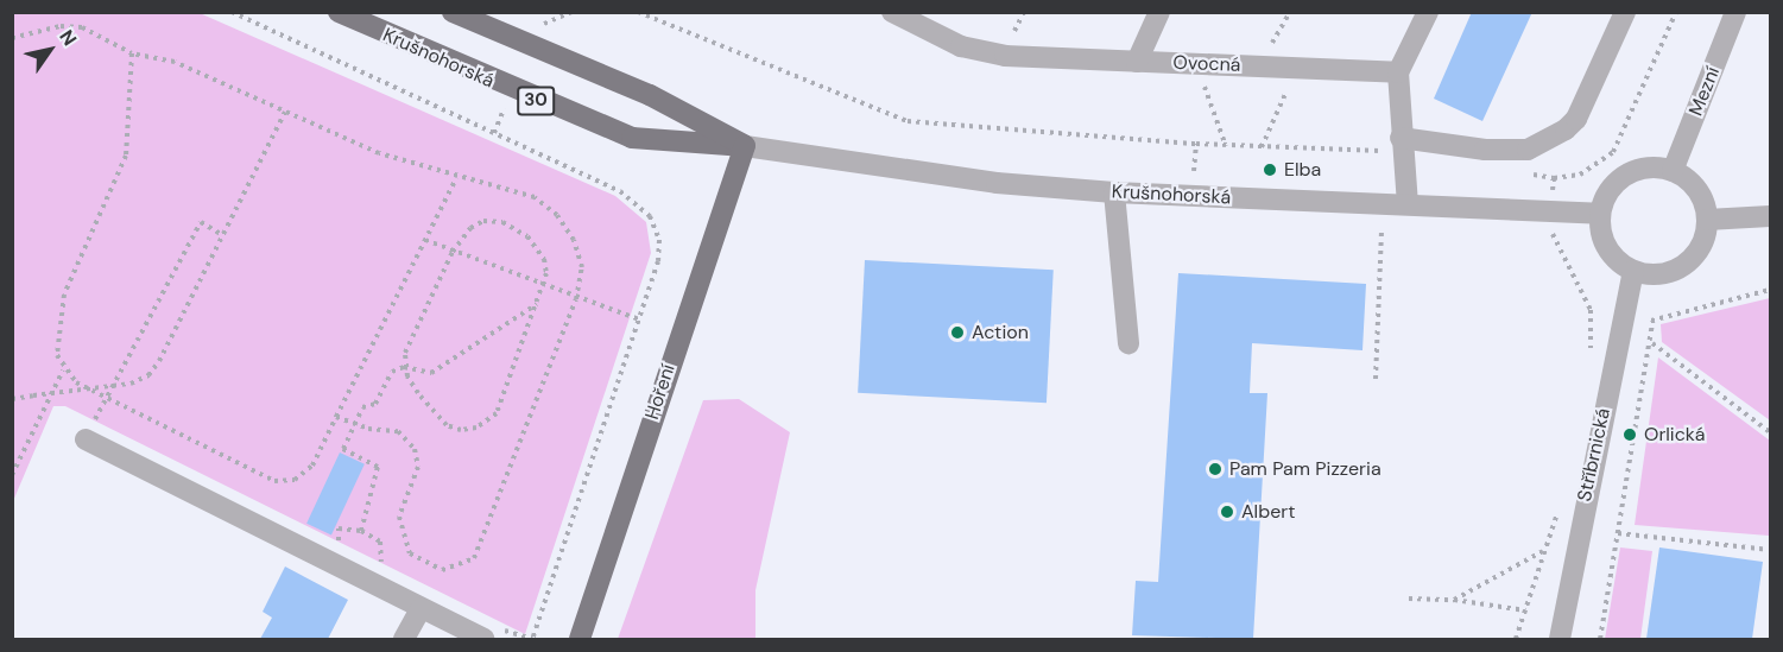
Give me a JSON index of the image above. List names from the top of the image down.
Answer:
{
  "streets": {
    "main road": ["Krušnohorská", "30", "Hoření"],
    "street": ["Ovocná", "Mezní", "Stříbrnická"]
  },
  "crossings": [
    ["Krušnohorská", "Mezní"],
    ["Krušnohorská", "Hoření"],
    ["Krušnohorská", "Stříbrnická"],
    ["Mezní", "Stříbrnická"]
  ],
  "places": [
    "Elba",
    "Action",
    "Orlická",
    "Pam Pam Pizzeria",
    "Albert"
  ],
  "north": "top right"
}
